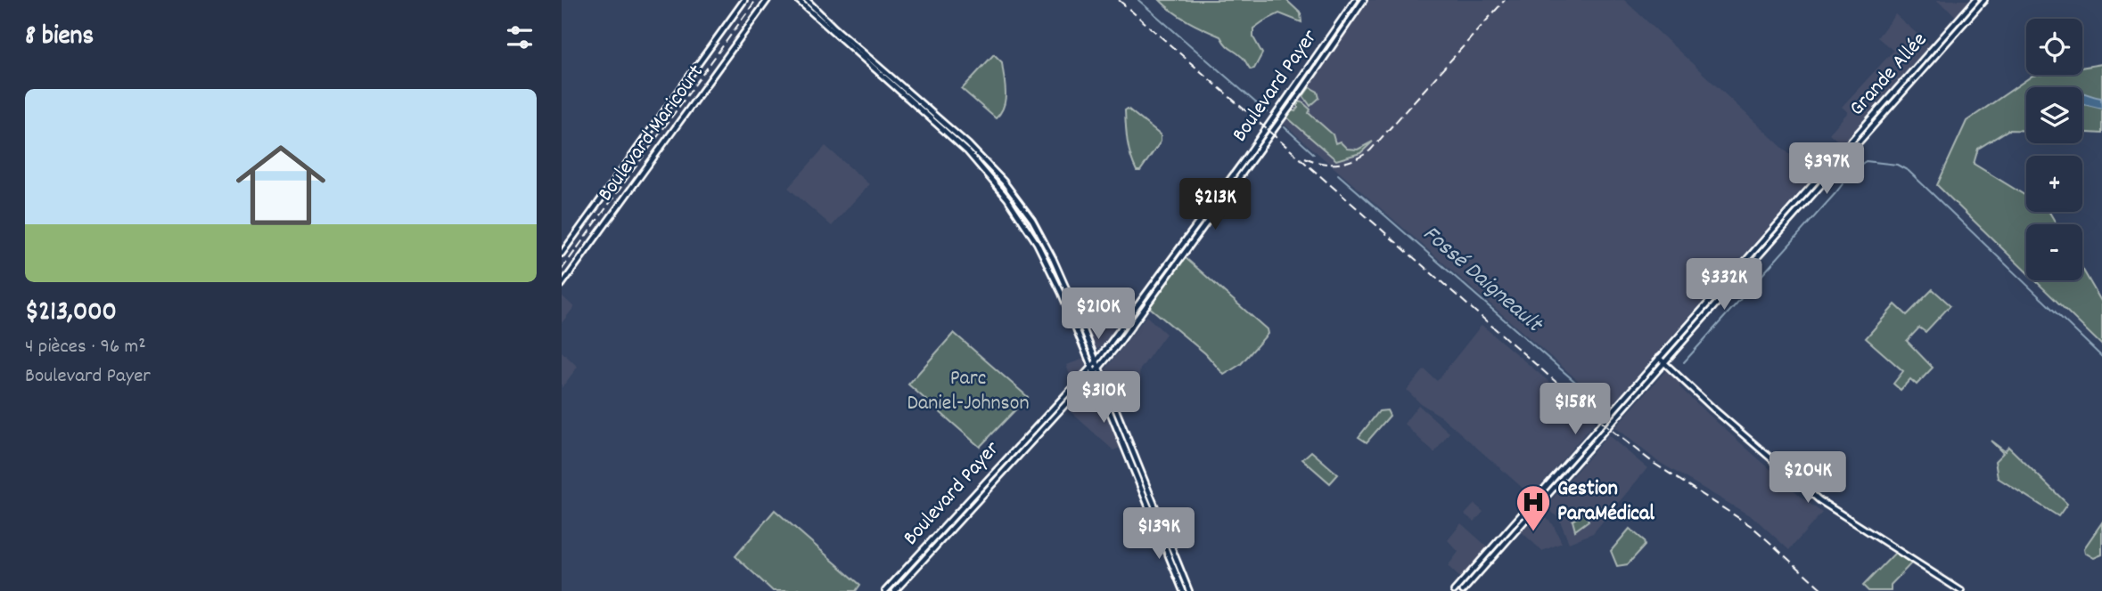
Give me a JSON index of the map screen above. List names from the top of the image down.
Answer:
{
  "streets": {
    "main road": ["Grande Allée", "Boulevard Payer", "Boulevard Maricourt"]
  },
  "water": ["Fossé Daigneault"],
  "parks": ["Parc Daniel-Johnson"],
  "places": {
    "hospital": ["Gestion ParaMédical"]
  },
  "page": {
    "heading": "8 biens",
    "map_buttons": ["+", "−"],
    "list": [
      {
        "name": "$213,000",
        "note": "4 pièces · 96 m² · Boulevard Payer"
      }
    ],
    "price": [
      "$397K",
      "$213K",
      "$332K",
      "$210K",
      "$310K",
      "$158K",
      "$204K",
      "$139K"
    ]
  }
}
